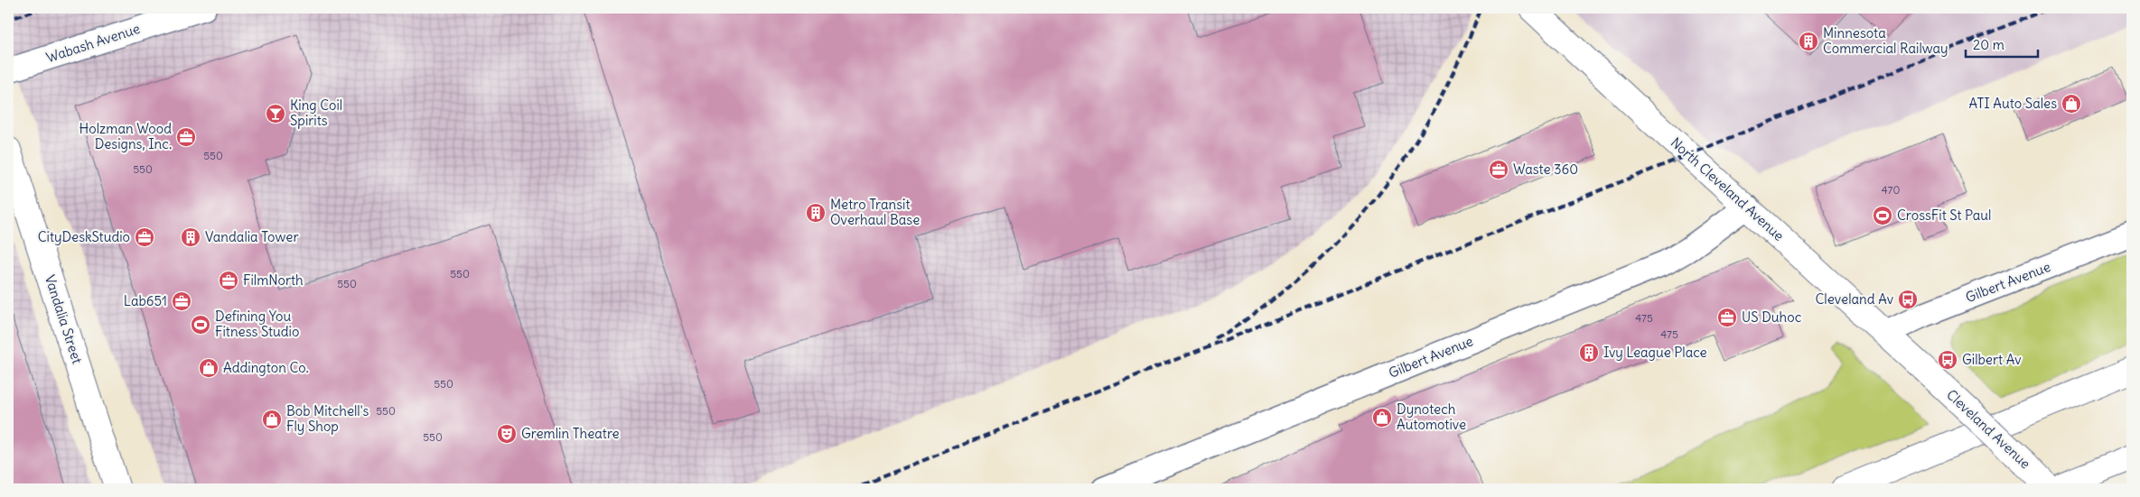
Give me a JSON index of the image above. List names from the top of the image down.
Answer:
{
  "streets": {
    "main road": ["North Cleveland Avenue", "Vandalia Street", "Cleveland Avenue"],
    "street": ["Wabash Avenue", "Gilbert Avenue"]
  },
  "crossings": [
    ["North Cleveland Avenue", "Gilbert Avenue"],
    ["North Cleveland Avenue", "Cleveland Avenue"]
  ],
  "places": {
    "building": [
      "Minnesota Commercial Railway",
      "Metro Transit Overhaul Base",
      "Vandalia Tower",
      "Ivy League Place"
    ],
    "shop": [
      "ATI Auto Sales",
      "Addington Co.",
      "Dynotech Automotive",
      "Bob Mitchell's Fly Shop"
    ],
    "bar": ["King Coil Spirits"],
    "office": [
      "Holzman Wood Designs, Inc.",
      "Waste 360",
      "CityDeskStudio",
      "FilmNorth",
      "Lab651",
      "US Duhoc"
    ],
    "sports": ["CrossFit St Paul", "Defining You Fitness Studio"],
    "bus stop": ["Cleveland Av", "Gilbert Av"],
    "theatre": ["Gremlin Theatre"]
  },
  "house_numbers": [
    "550",
    "550",
    "470",
    "550",
    "550",
    "475",
    "475",
    "550",
    "550",
    "550"
  ],
  "scale_bar": "20 m"
}
